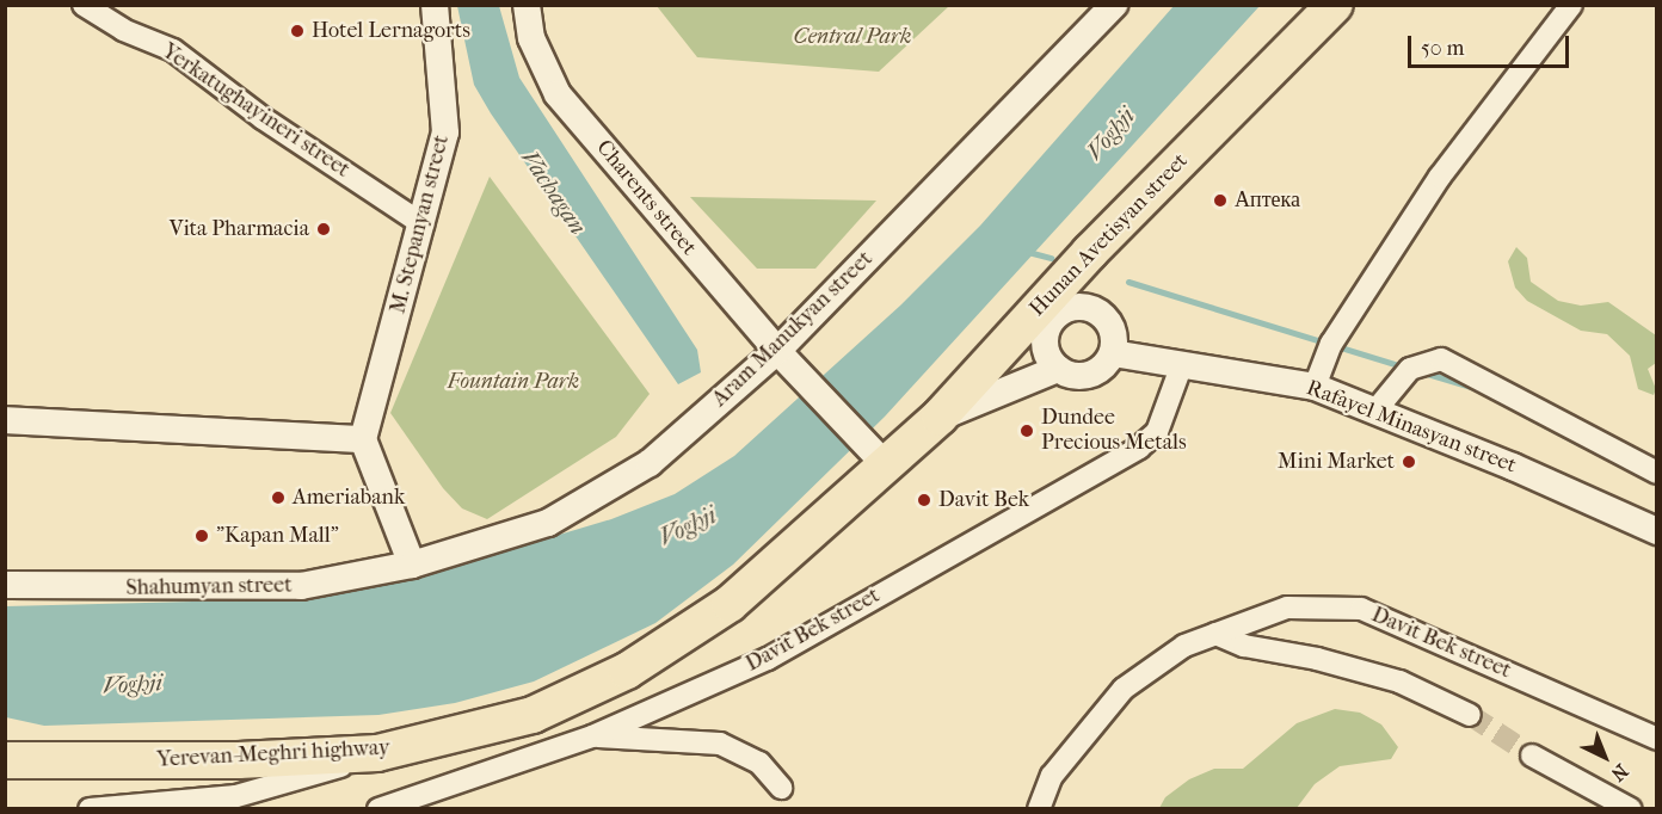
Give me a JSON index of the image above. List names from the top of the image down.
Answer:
{
  "streets": {
    "highway": ["Hunan Avetisyan street", "Yerevan-Meghri highway"],
    "street": [
      "Yerkatughayineri street",
      "Charents street",
      "M. Stepanyan street",
      "Aram Manukyan street",
      "Rafayel Minasyan street",
      "Shahumyan street",
      "Davit Bek street"
    ]
  },
  "crossings": [
    ["Yerkatughayineri street", "M. Stepanyan street"],
    ["Charents street", "Hunan Avetisyan street"],
    ["Charents street", "Aram Manukyan street"],
    ["Charents street", "Yerevan-Meghri highway"],
    ["Hunan Avetisyan street", "Yerevan-Meghri highway"],
    ["Aram Manukyan street", "Shahumyan street"],
    ["Rafayel Minasyan street", "Davit Bek street"]
  ],
  "water": ["Voghji", "Vachagan"],
  "parks": ["Central Park", "Fountain Park"],
  "places": [
    "Hotel Lernagorts",
    "Аптека",
    "Vita Pharmacia",
    "Dundee Precious Metals",
    "Mini Market",
    "Ameriabank",
    "Davit Bek",
    "\"Kapan Mall\""
  ],
  "scale_bar": "50 m",
  "north": "bottom right"
}
